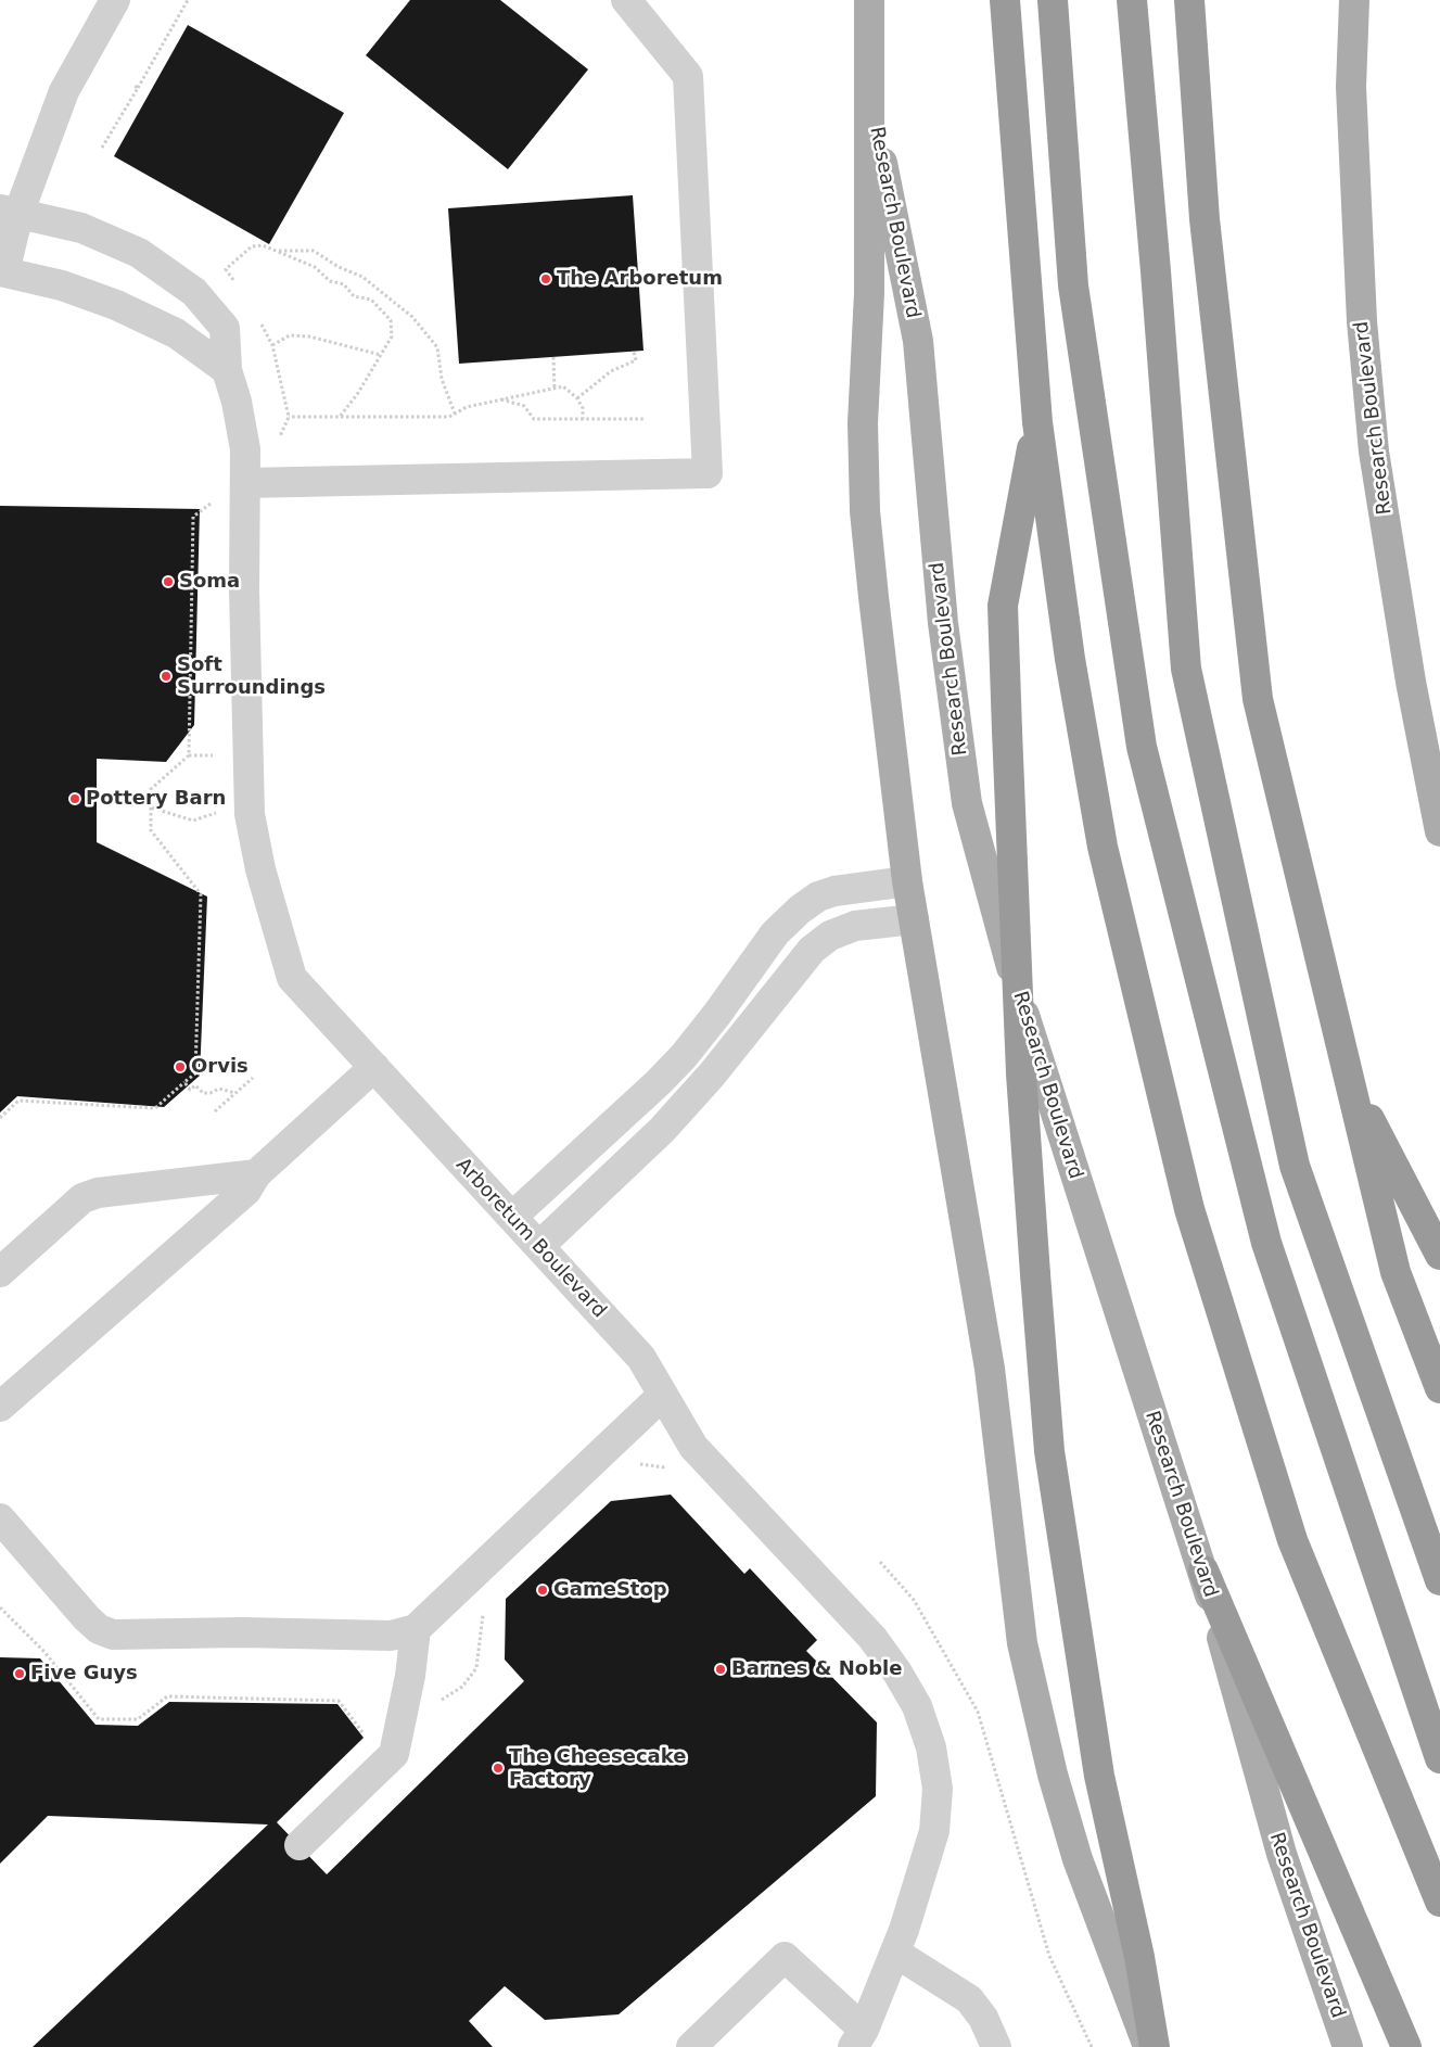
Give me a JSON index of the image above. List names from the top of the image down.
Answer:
{
  "streets": {
    "main road": ["Research Boulevard"],
    "street": ["Arboretum Boulevard"]
  },
  "places": [
    "The Arboretum",
    "Soma",
    "Soft Surroundings",
    "Pottery Barn",
    "Orvis",
    "GameStop",
    "Barnes & Noble",
    "Five Guys",
    "The Cheesecake Factory"
  ]
}
